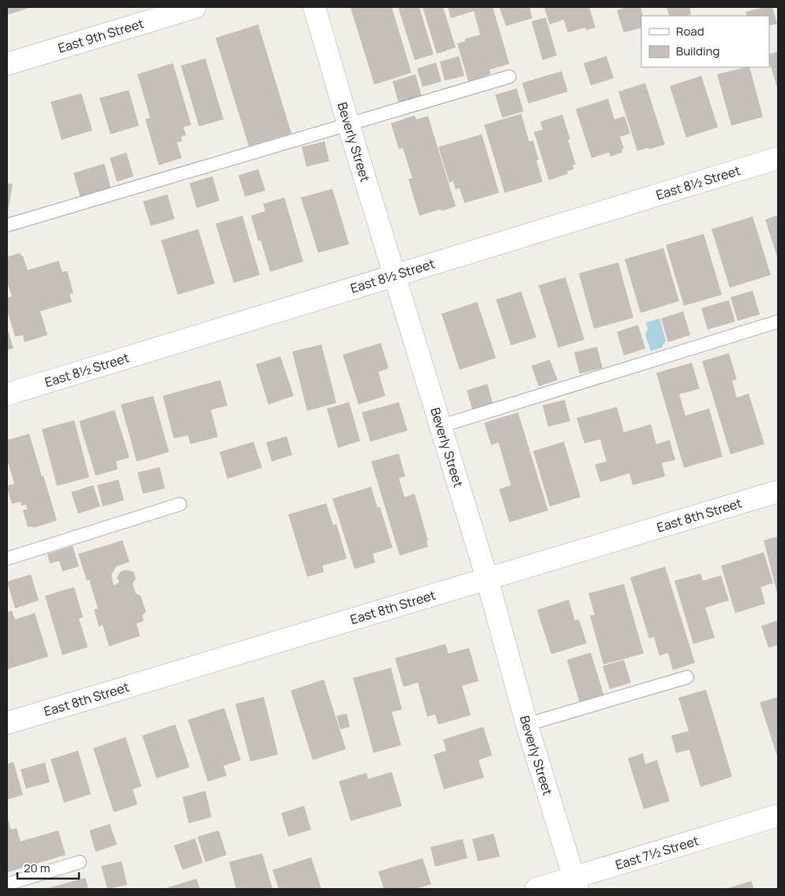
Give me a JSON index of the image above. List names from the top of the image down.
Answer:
{
  "streets": {
    "street": [
      "East 9th Street",
      "Beverly Street",
      "East 8½ Street",
      "East 8th Street",
      "East 7½ Street"
    ]
  },
  "crossings": [
    ["Beverly Street", "East 8½ Street"],
    ["Beverly Street", "East 8th Street"],
    ["Beverly Street", "East 7½ Street"]
  ],
  "legend": ["Road", "Building"],
  "scale_bar": "20 m"
}
